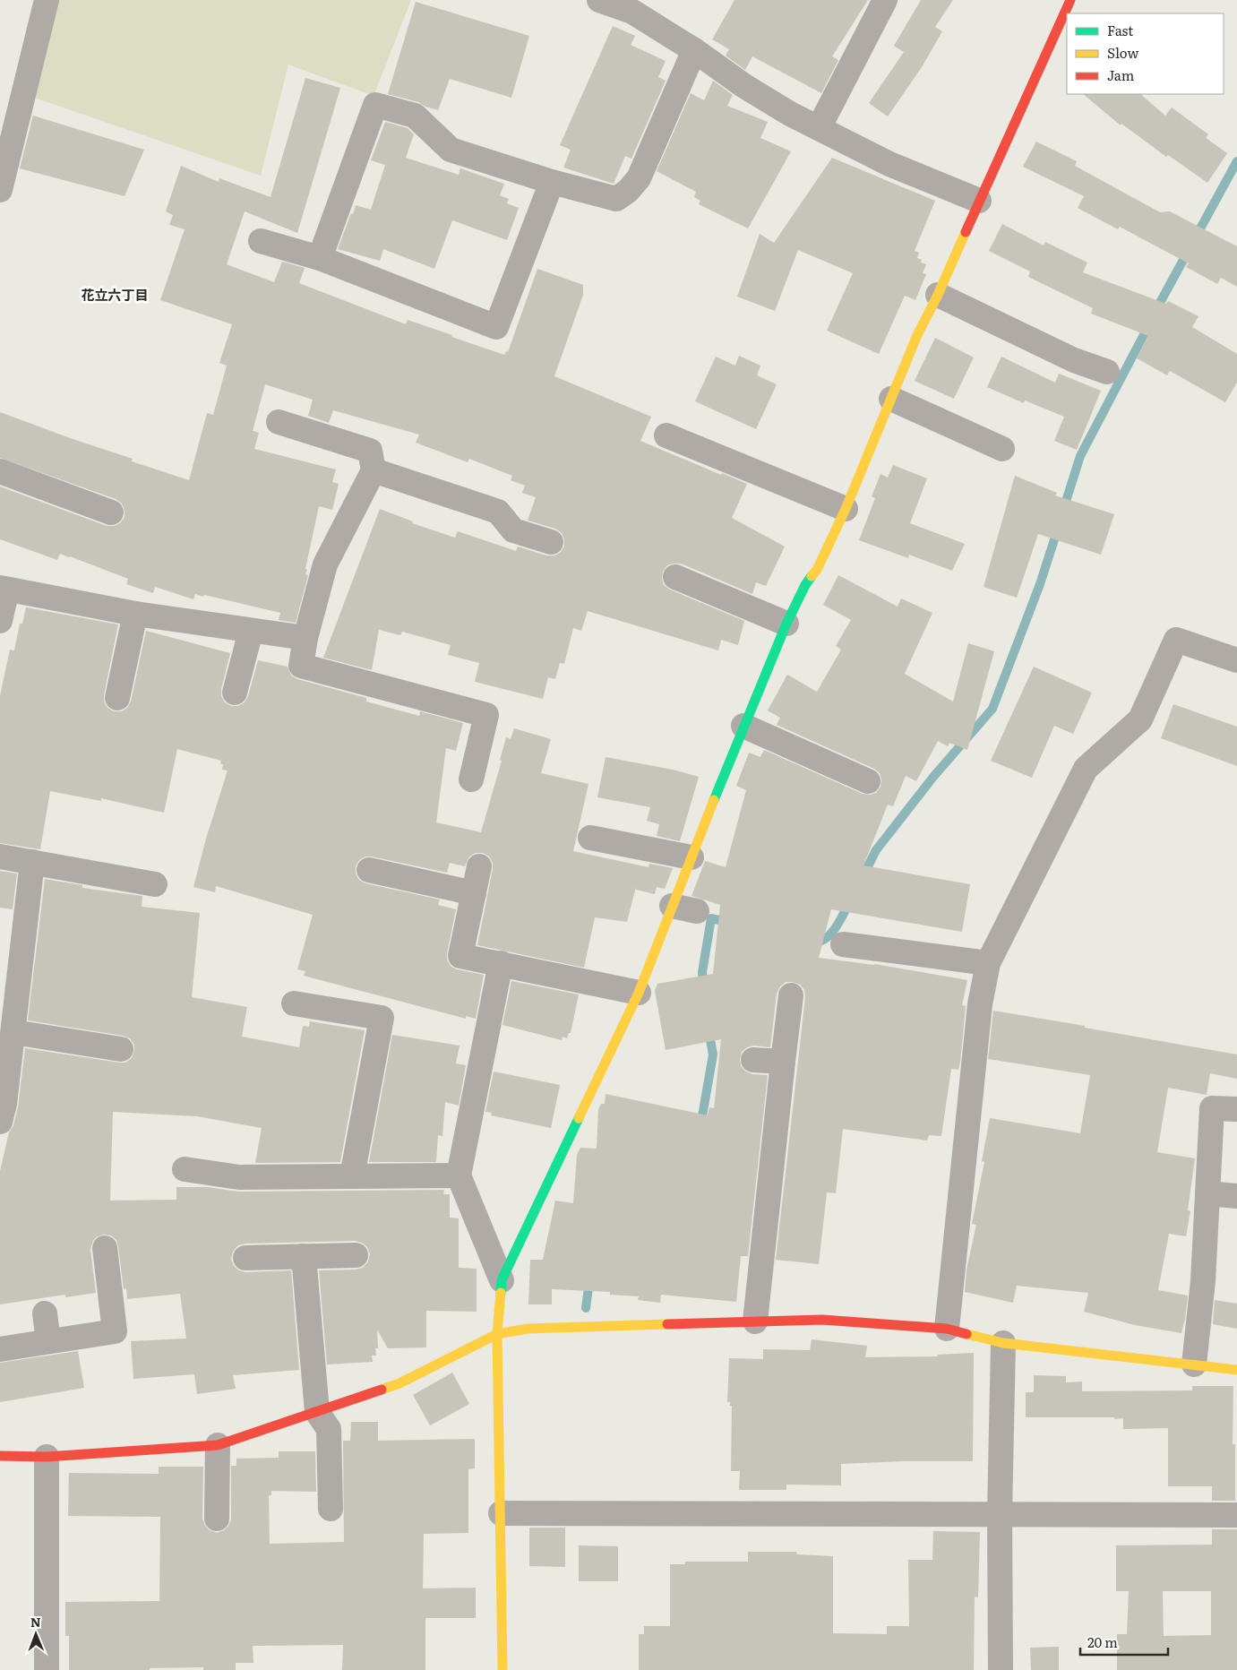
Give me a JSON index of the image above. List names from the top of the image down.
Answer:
{
  "districts": ["花立六丁目"],
  "legend": ["Fast", "Slow", "Jam"],
  "scale_bar": "20 m",
  "north": "top"
}
